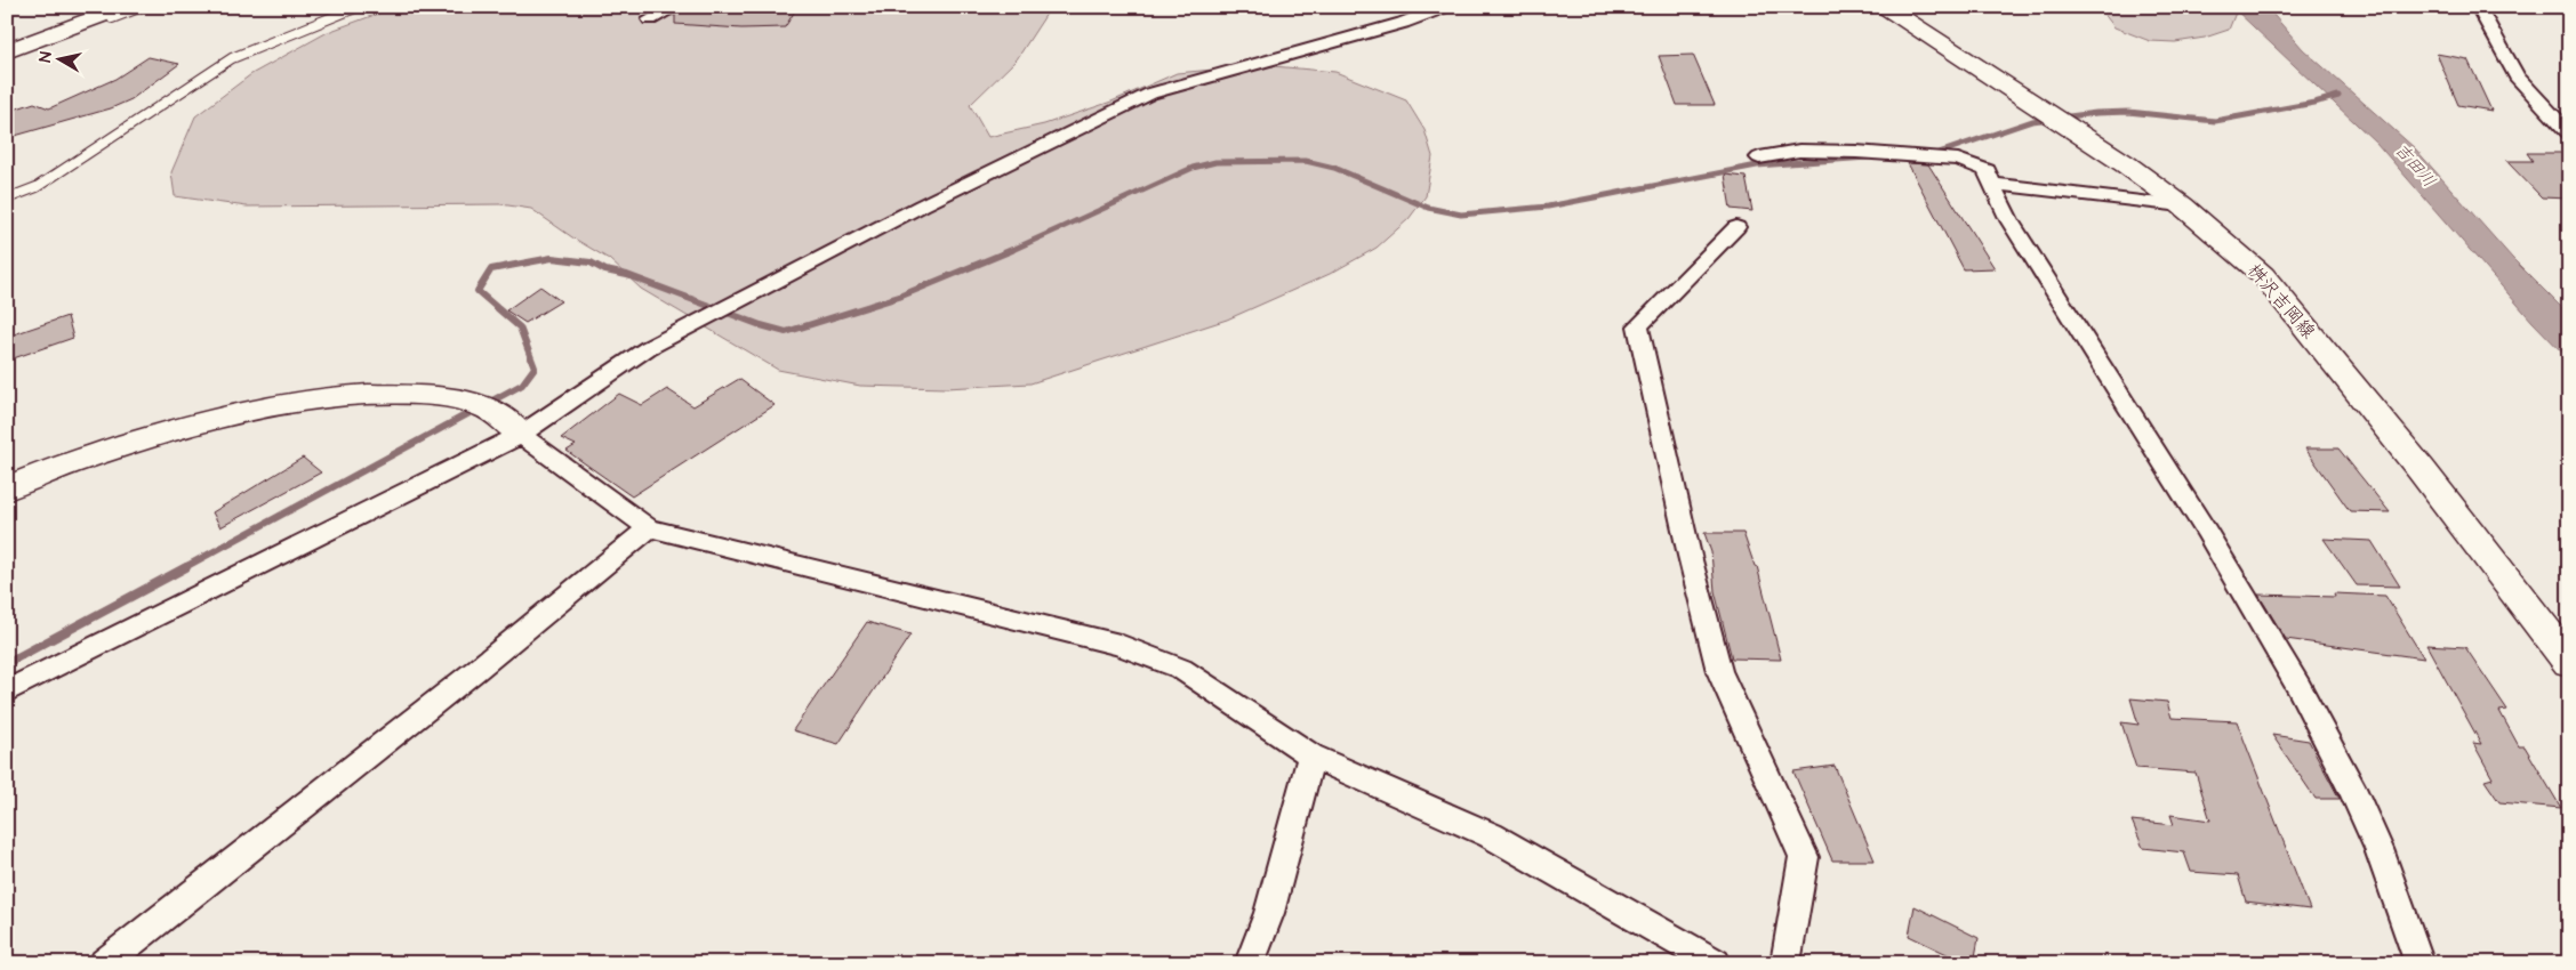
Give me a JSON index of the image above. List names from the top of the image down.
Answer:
{
  "streets": {
    "main road": ["桝沢吉岡線"]
  },
  "water": ["吉田川"],
  "north": "left"
}
